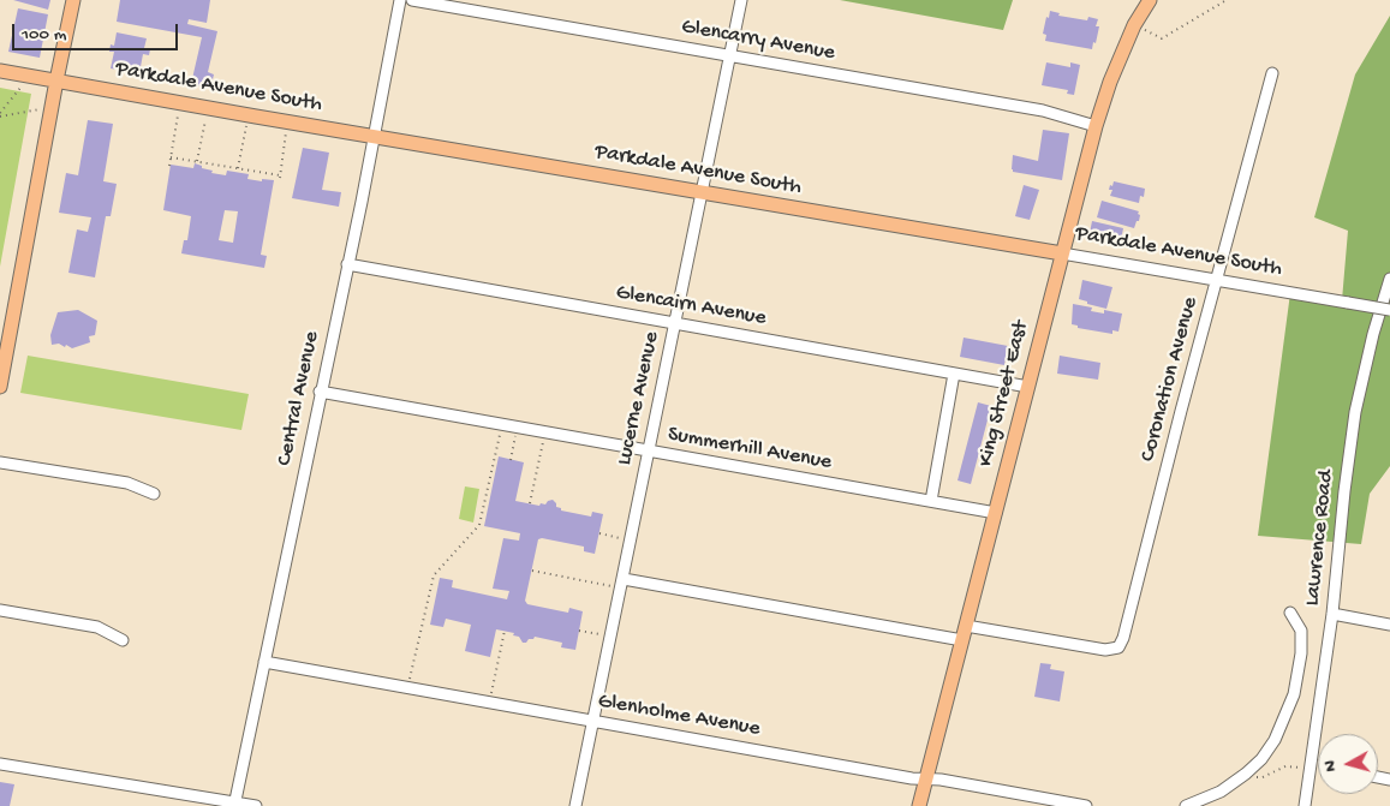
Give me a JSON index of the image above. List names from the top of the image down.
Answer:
{
  "streets": {
    "main road": ["Parkdale Avenue South", "King Street East"],
    "street": [
      "Glencarry Avenue",
      "Glencairn Avenue",
      "Coronation Avenue",
      "Central Avenue",
      "Lucerne Avenue",
      "Summerhill Avenue",
      "Lawrence Road",
      "Glenholme Avenue"
    ]
  },
  "crossings": [
    ["Glencarry Avenue", "King Street East"],
    ["Glencarry Avenue", "Lucerne Avenue"],
    ["Parkdale Avenue South", "Coronation Avenue"],
    ["Parkdale Avenue South", "King Street East"],
    ["Parkdale Avenue South", "Central Avenue"],
    ["Parkdale Avenue South", "Lucerne Avenue"],
    ["Glencairn Avenue", "King Street East"],
    ["Glencairn Avenue", "Central Avenue"],
    ["Glencairn Avenue", "Lucerne Avenue"],
    ["Coronation Avenue", "King Street East"],
    ["King Street East", "Summerhill Avenue"],
    ["King Street East", "Glenholme Avenue"],
    ["Central Avenue", "Summerhill Avenue"],
    ["Central Avenue", "Glenholme Avenue"],
    ["Lucerne Avenue", "Summerhill Avenue"],
    ["Lucerne Avenue", "Glenholme Avenue"]
  ],
  "scale_bar": "100 m",
  "north": "left"
}
